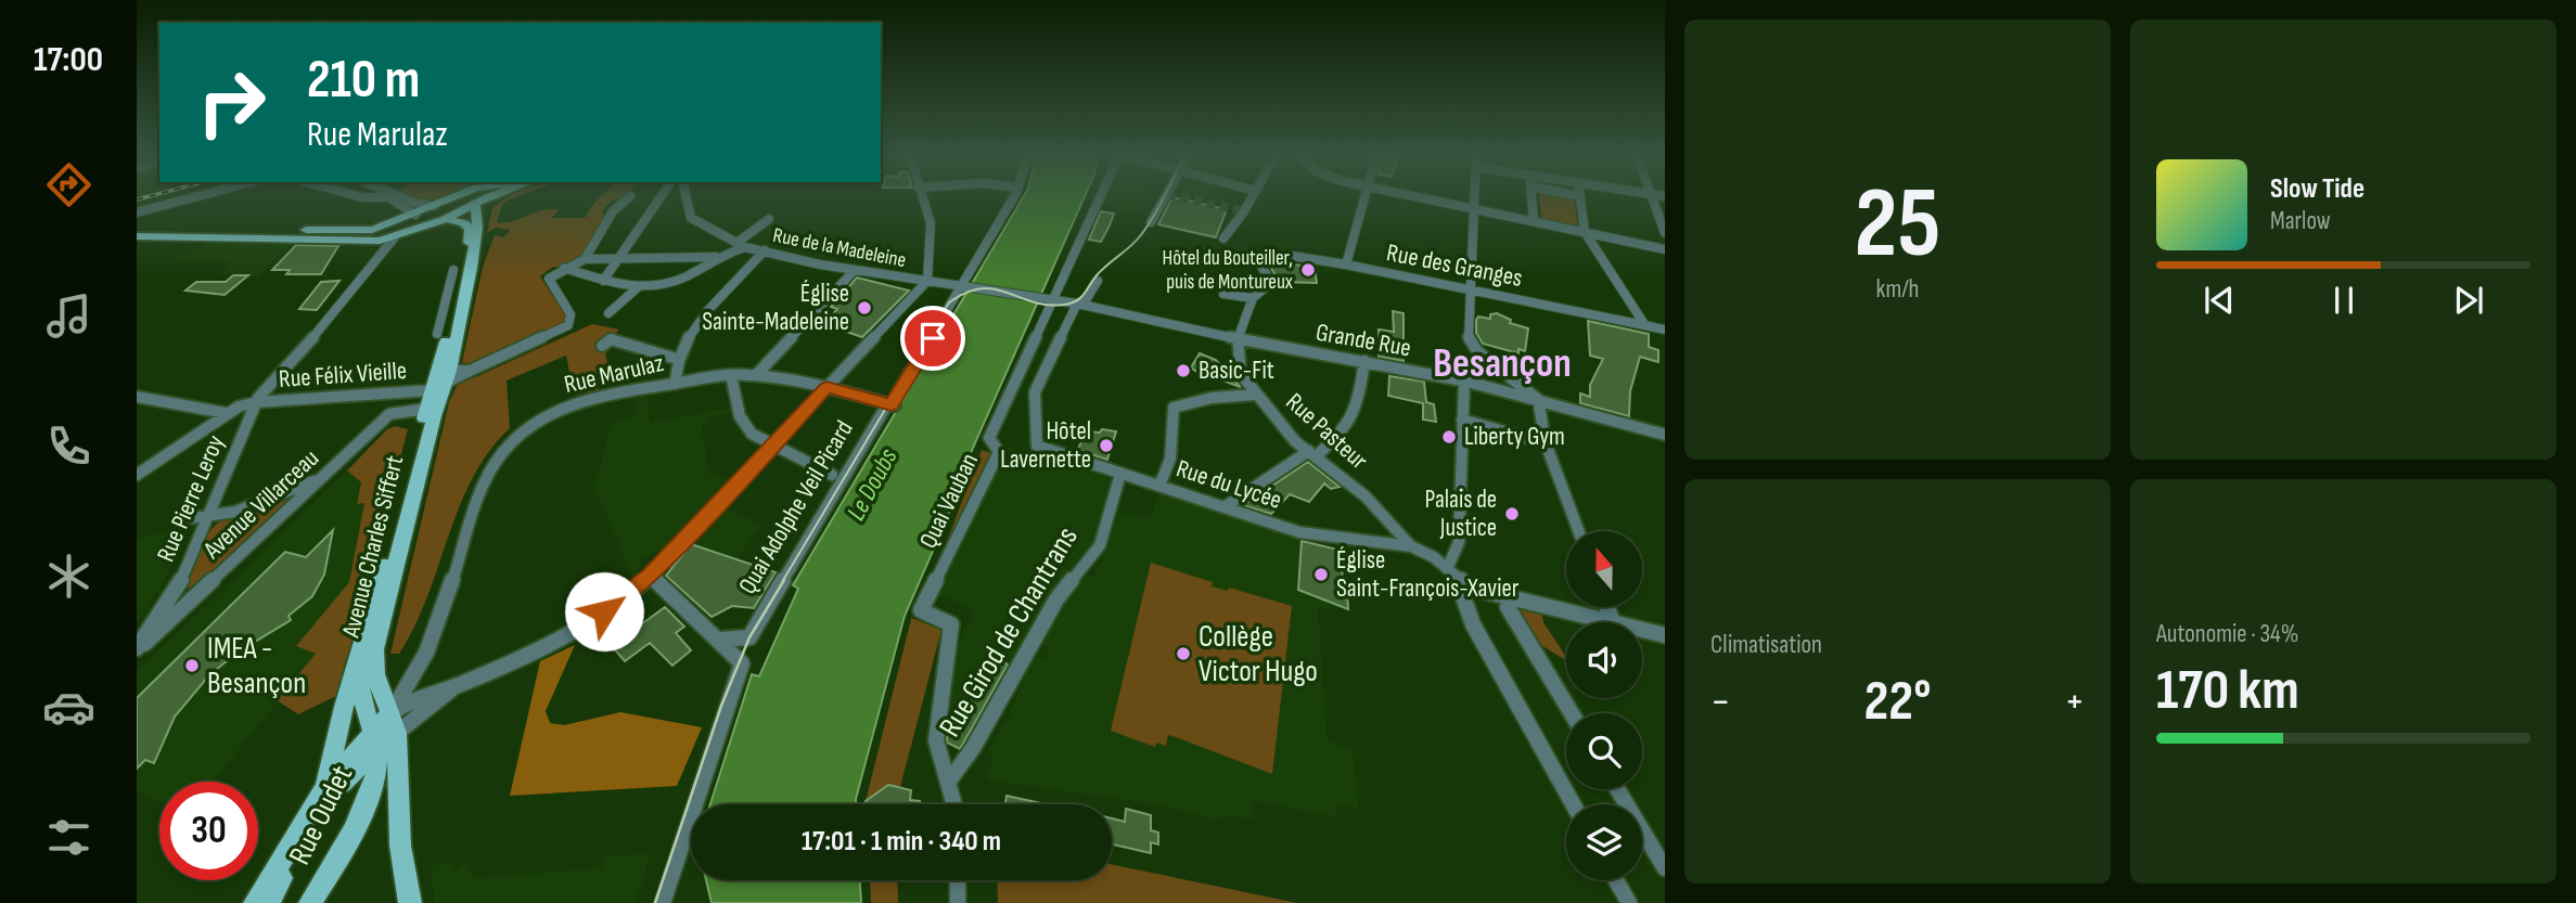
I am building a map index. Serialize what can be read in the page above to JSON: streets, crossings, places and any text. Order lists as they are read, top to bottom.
{
  "streets": {
    "main road": ["Avenue Charles Siffert", "Rue Oudet"],
    "street": [
      "Rue de la Madeleine",
      "Rue des Granges",
      "Grande Rue",
      "Rue Marulaz",
      "Rue Félix Vieille",
      "Rue Pasteur",
      "Rue du Lycée",
      "Rue Pierre Leroy",
      "Quai Vauban",
      "Avenue Villarceau",
      "Quai Adolphe Veil Picard",
      "Rue Girod de Chantrans"
    ]
  },
  "crossings": [
    ["Rue de la Madeleine", "Grande Rue"],
    ["Rue de la Madeleine", "Quai Adolphe Veil Picard"],
    ["Grande Rue", "Rue Pasteur"],
    ["Grande Rue", "Rue du Lycée"],
    ["Grande Rue", "Quai Vauban"],
    ["Grande Rue", "Quai Adolphe Veil Picard"],
    ["Rue Marulaz", "Quai Adolphe Veil Picard"],
    ["Rue Marulaz", "Avenue Charles Siffert"],
    ["Rue Félix Vieille", "Rue Pierre Leroy"],
    ["Rue Félix Vieille", "Avenue Charles Siffert"],
    ["Rue Pasteur", "Rue du Lycée"],
    ["Rue du Lycée", "Rue Girod de Chantrans"],
    ["Rue Pierre Leroy", "Avenue Villarceau"],
    ["Quai Vauban", "Rue Girod de Chantrans"],
    ["Avenue Villarceau", "Avenue Charles Siffert"],
    ["Avenue Charles Siffert", "Rue Oudet"]
  ],
  "districts": ["Besançon"],
  "water": ["Le Doubs"],
  "places": [
    "Hôtel du Bouteiller, puis de Montureux",
    "Église Sainte-Madeleine",
    "Basic-Fit",
    "Liberty Gym",
    "Hôtel Lavernette",
    "Palais de Justice",
    "Église Saint-François-Xavier",
    "Collège Victor Hugo",
    "IMEA - Besançon"
  ],
  "north": "top",
  "page": {
    "tabs": "17:00",
    "tile": [
      ["25", "km/h"],
      "Climatisation",
      ["Autonomie · 34%", "170 km"]
    ],
    "turn": ["210 m", "Rue Marulaz"],
    "song": ["Slow Tide", "Marlow"],
    "heat": ["−", "22°", "+"],
    "limit": "30",
    "trip": "17:01 · 1 min · 340 m"
  }
}
